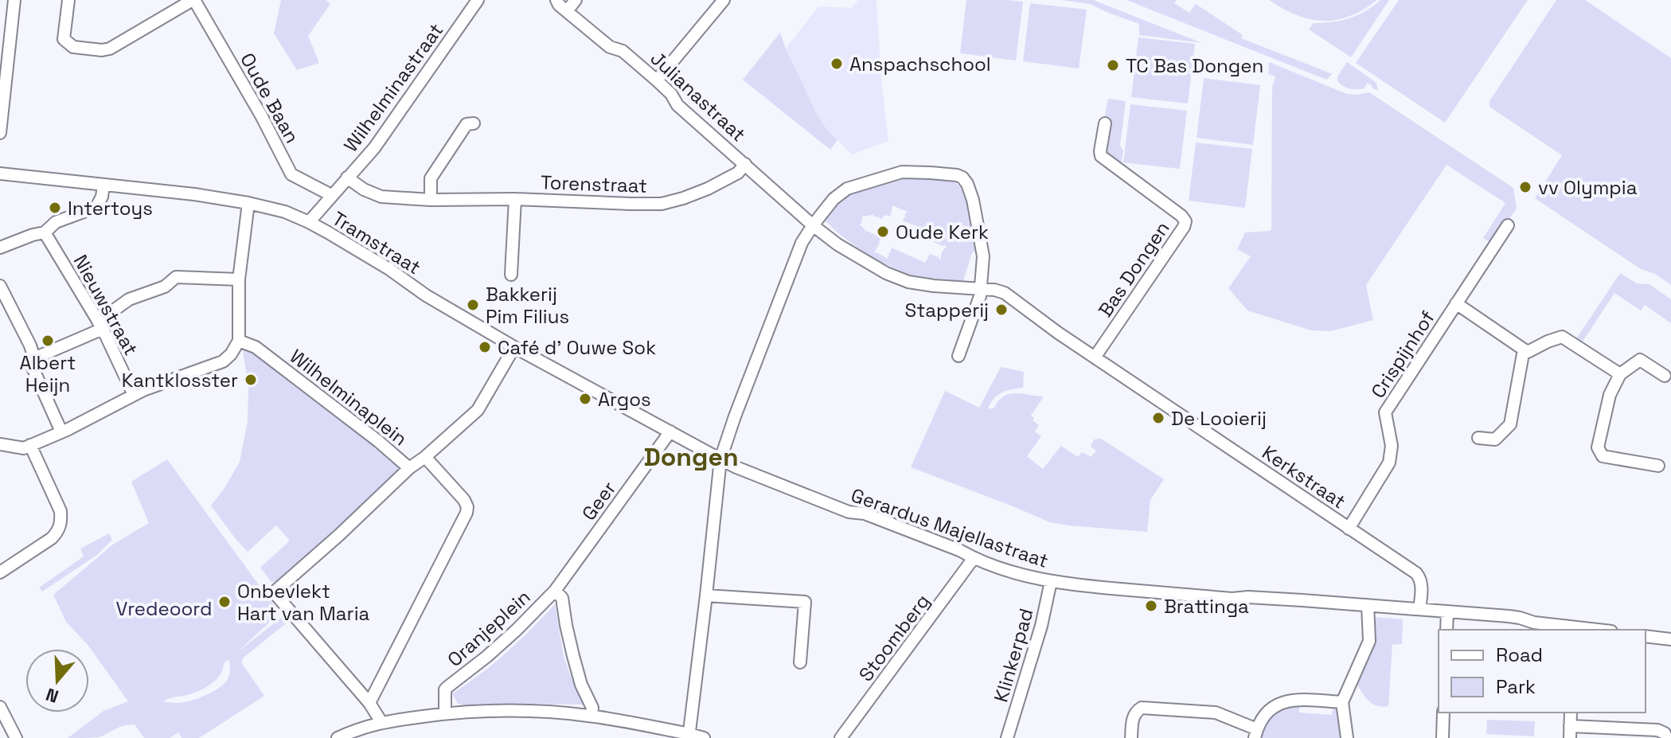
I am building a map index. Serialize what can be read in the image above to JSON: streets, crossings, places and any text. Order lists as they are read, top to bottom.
{
  "streets": {
    "street": [
      "Wilhelminastraat",
      "Julianastraat",
      "Oude Baan",
      "Torenstraat",
      "Tramstraat",
      "Bas Dongen",
      "Nieuwstraat",
      "Crispijnhof",
      "Wilhelminaplein",
      "Kerkstraat",
      "Geer",
      "Gerardus Majellastraat",
      "Oranjeplein",
      "Stoomberg",
      "Klinkerpad"
    ]
  },
  "crossings": [
    ["Wilhelminastraat", "Oude Baan"],
    ["Wilhelminastraat", "Torenstraat"],
    ["Wilhelminastraat", "Tramstraat"],
    ["Julianastraat", "Torenstraat"],
    ["Julianastraat", "Kerkstraat"],
    ["Tramstraat", "Geer"],
    ["Tramstraat", "Gerardus Majellastraat"],
    ["Bas Dongen", "Kerkstraat"],
    ["Crispijnhof", "Kerkstraat"],
    ["Kerkstraat", "Gerardus Majellastraat"],
    ["Geer", "Oranjeplein"],
    ["Gerardus Majellastraat", "Stoomberg"],
    ["Gerardus Majellastraat", "Klinkerpad"]
  ],
  "districts": ["Dongen"],
  "parks": ["Vredeoord"],
  "places": [
    "Anspachschool",
    "TC Bas Dongen",
    "vv Olympia",
    "Intertoys",
    "Oude Kerk",
    "Bakkerij Pim Filius",
    "Stapperij",
    "Albert Heijn",
    "Café d' Ouwe Sok",
    "Kantklosster",
    "Argos",
    "De Looierij",
    "Onbevlekt Hart van Maria",
    "Brattinga"
  ],
  "legend": ["Road", "Park"],
  "north": "bottom"
}
